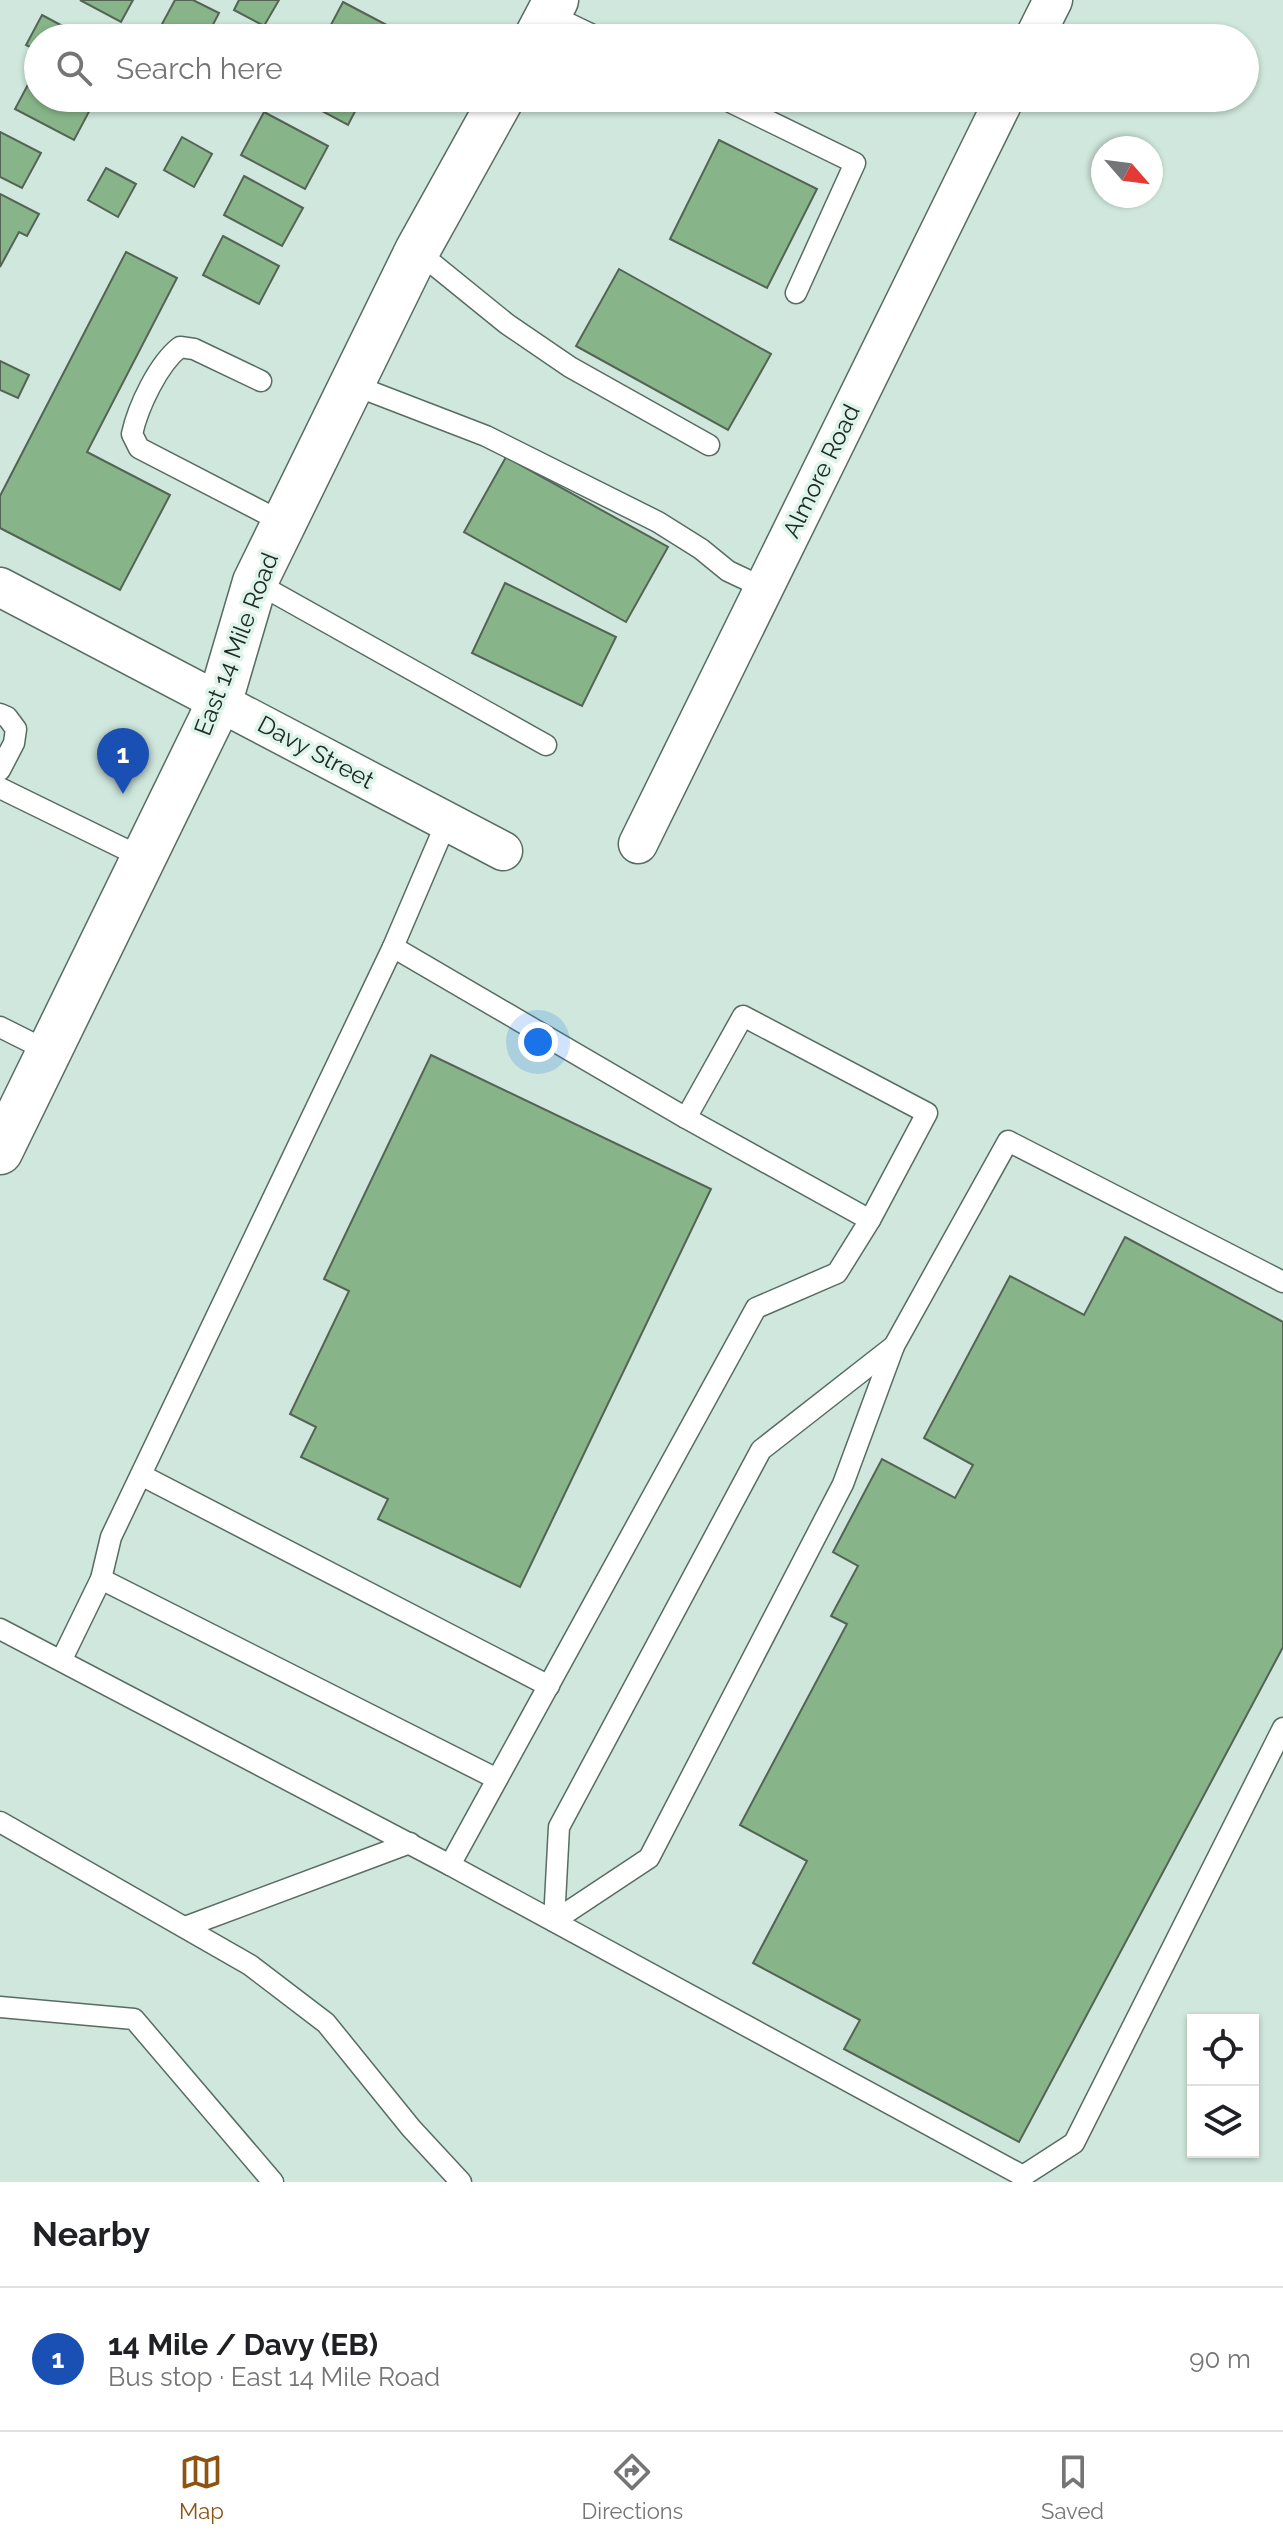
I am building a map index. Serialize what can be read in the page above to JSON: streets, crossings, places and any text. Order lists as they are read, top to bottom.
{
  "streets": {
    "main road": ["East 14 Mile Road"],
    "street": ["Almore Road", "Davy Street"]
  },
  "crossings": [
    ["East 14 Mile Road", "Davy Street"]
  ],
  "north": "bottom right",
  "page": {
    "search": "Search here",
    "pins": "1",
    "heading": "Nearby",
    "list": [
      {
        "mark": "1",
        "name": "14 Mile / Davy (EB)",
        "note": "Bus stop · East 14 Mile Road",
        "value": "90 m"
      }
    ],
    "nav": ["Map", "Directions", "Saved"]
  }
}
